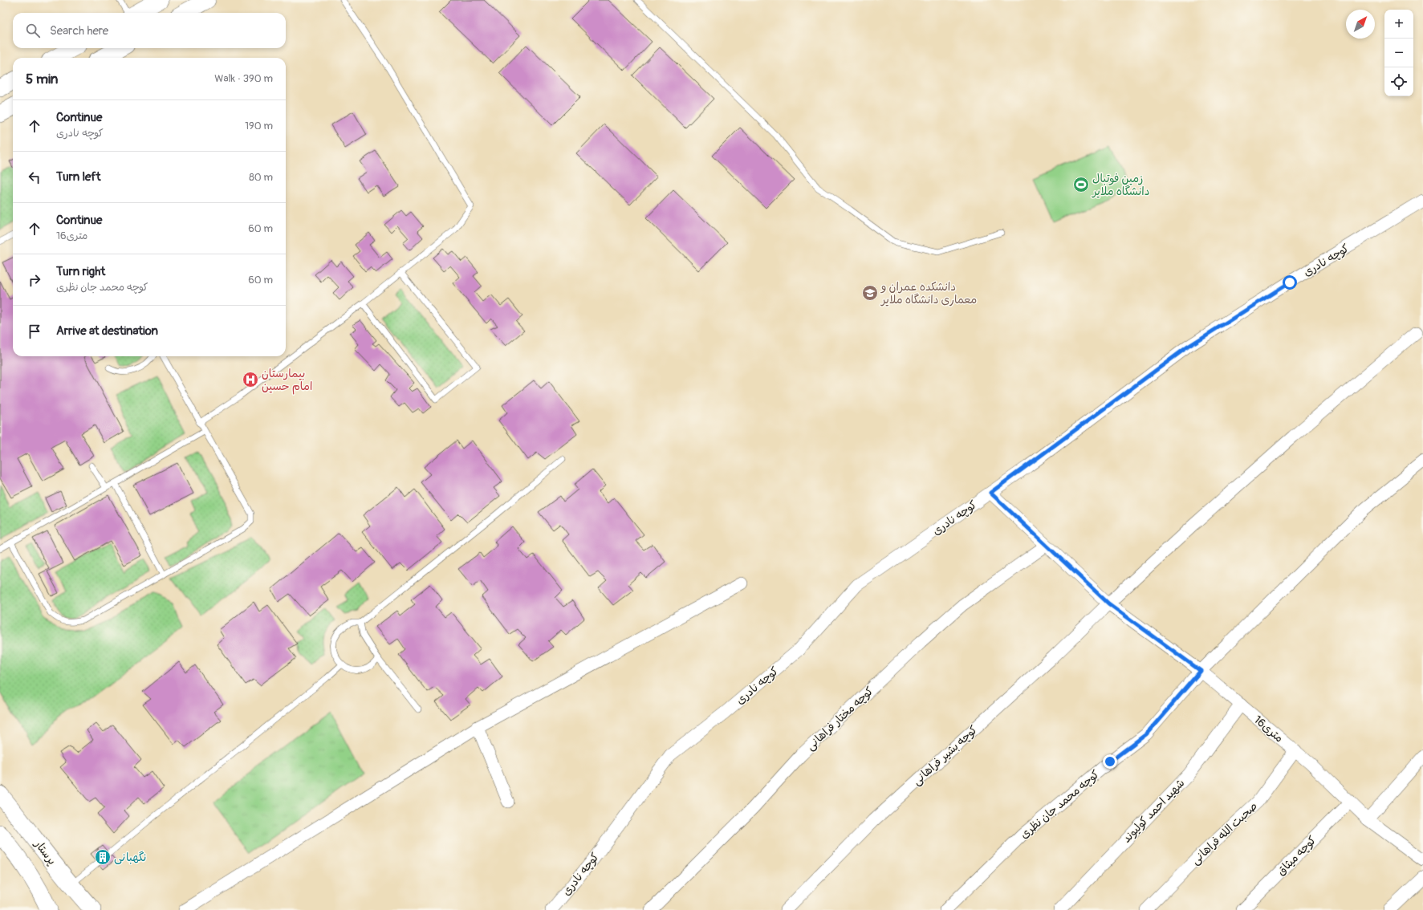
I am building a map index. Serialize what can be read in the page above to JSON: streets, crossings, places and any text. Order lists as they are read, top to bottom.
{
  "streets": {
    "main road": ["پرستار"],
    "street": [
      "کوچه نادری",
      "کوچه مختار فراهانی",
      "16متری",
      "کوچه بشیر فراهانی",
      "کوچه محمد جان نظری",
      "شهید احمد کولیوند",
      "صحبت الله فراهانی",
      "کوچه میثاق"
    ]
  },
  "crossings": [
    ["کوچه نادری", "16متری"],
    ["کوچه مختار فراهانی", "16متری"],
    ["16متری", "کوچه بشیر فراهانی"],
    ["16متری", "کوچه محمد جان نظری"],
    ["16متری", "شهید احمد کولیوند"],
    ["16متری", "صحبت الله فراهانی"],
    ["16متری", "کوچه میثاق"]
  ],
  "places": {
    "sports": ["زمین فوتبال دانشگاه ملایر"],
    "school or university": ["دانشکده عمران و معماری دانشگاه ملایر"],
    "hospital": ["بیمارستان امام حسین"],
    "building": ["نگهبانی"]
  },
  "north": "top right",
  "page": {
    "map_buttons": ["+", "−"],
    "search": "Search here",
    "heading": ["5 min", "Walk · 390 m"],
    "list": [
      ["Continue", "کوچه نادری", "190 m"],
      ["Turn left", "80 m"],
      ["Continue", "16متری", "60 m"],
      ["Turn right", "کوچه محمد جان نظری", "60 m"],
      "Arrive at destination"
    ]
  }
}
